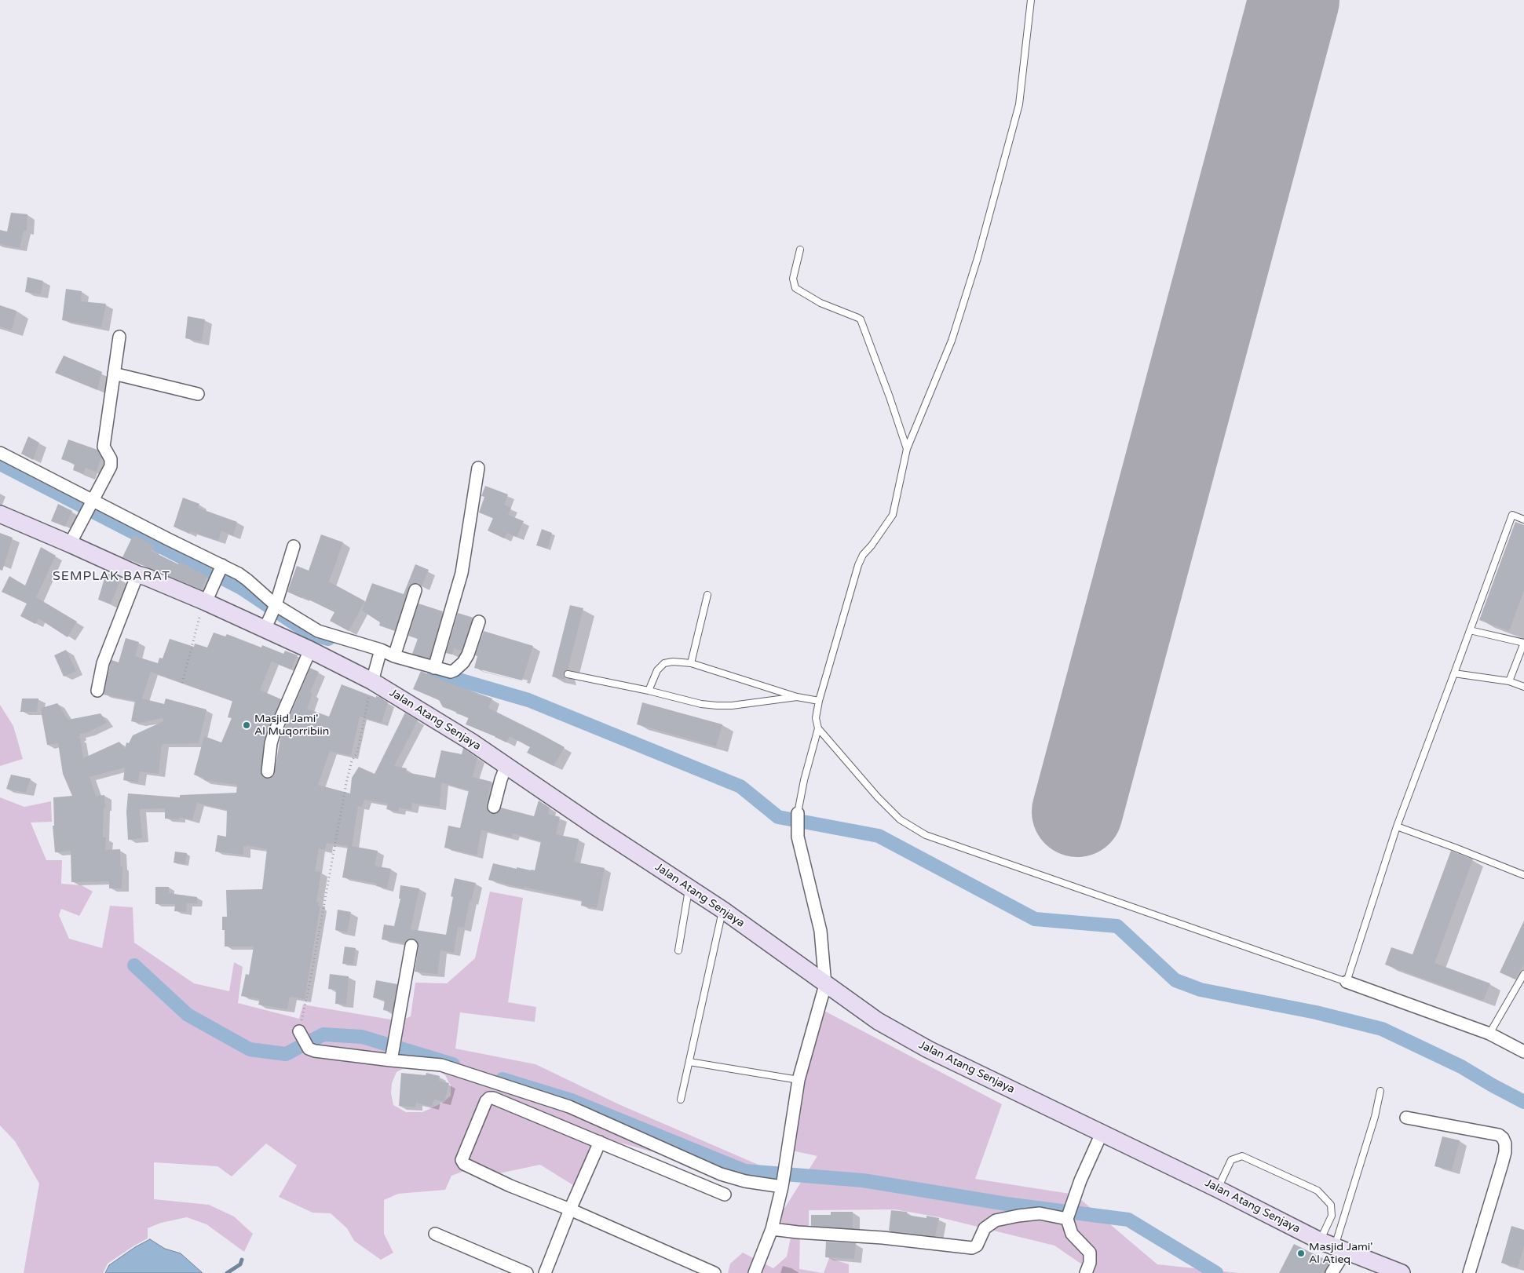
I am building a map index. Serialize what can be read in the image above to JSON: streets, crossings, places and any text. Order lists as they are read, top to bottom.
{
  "streets": {
    "main road": ["Jalan Atang Senjaya"]
  },
  "districts": ["SEMPLAK BARAT"],
  "places": ["Masjid Jami' Al Muqorribiin", "Masjid Jami' Al Atieq"]
}
